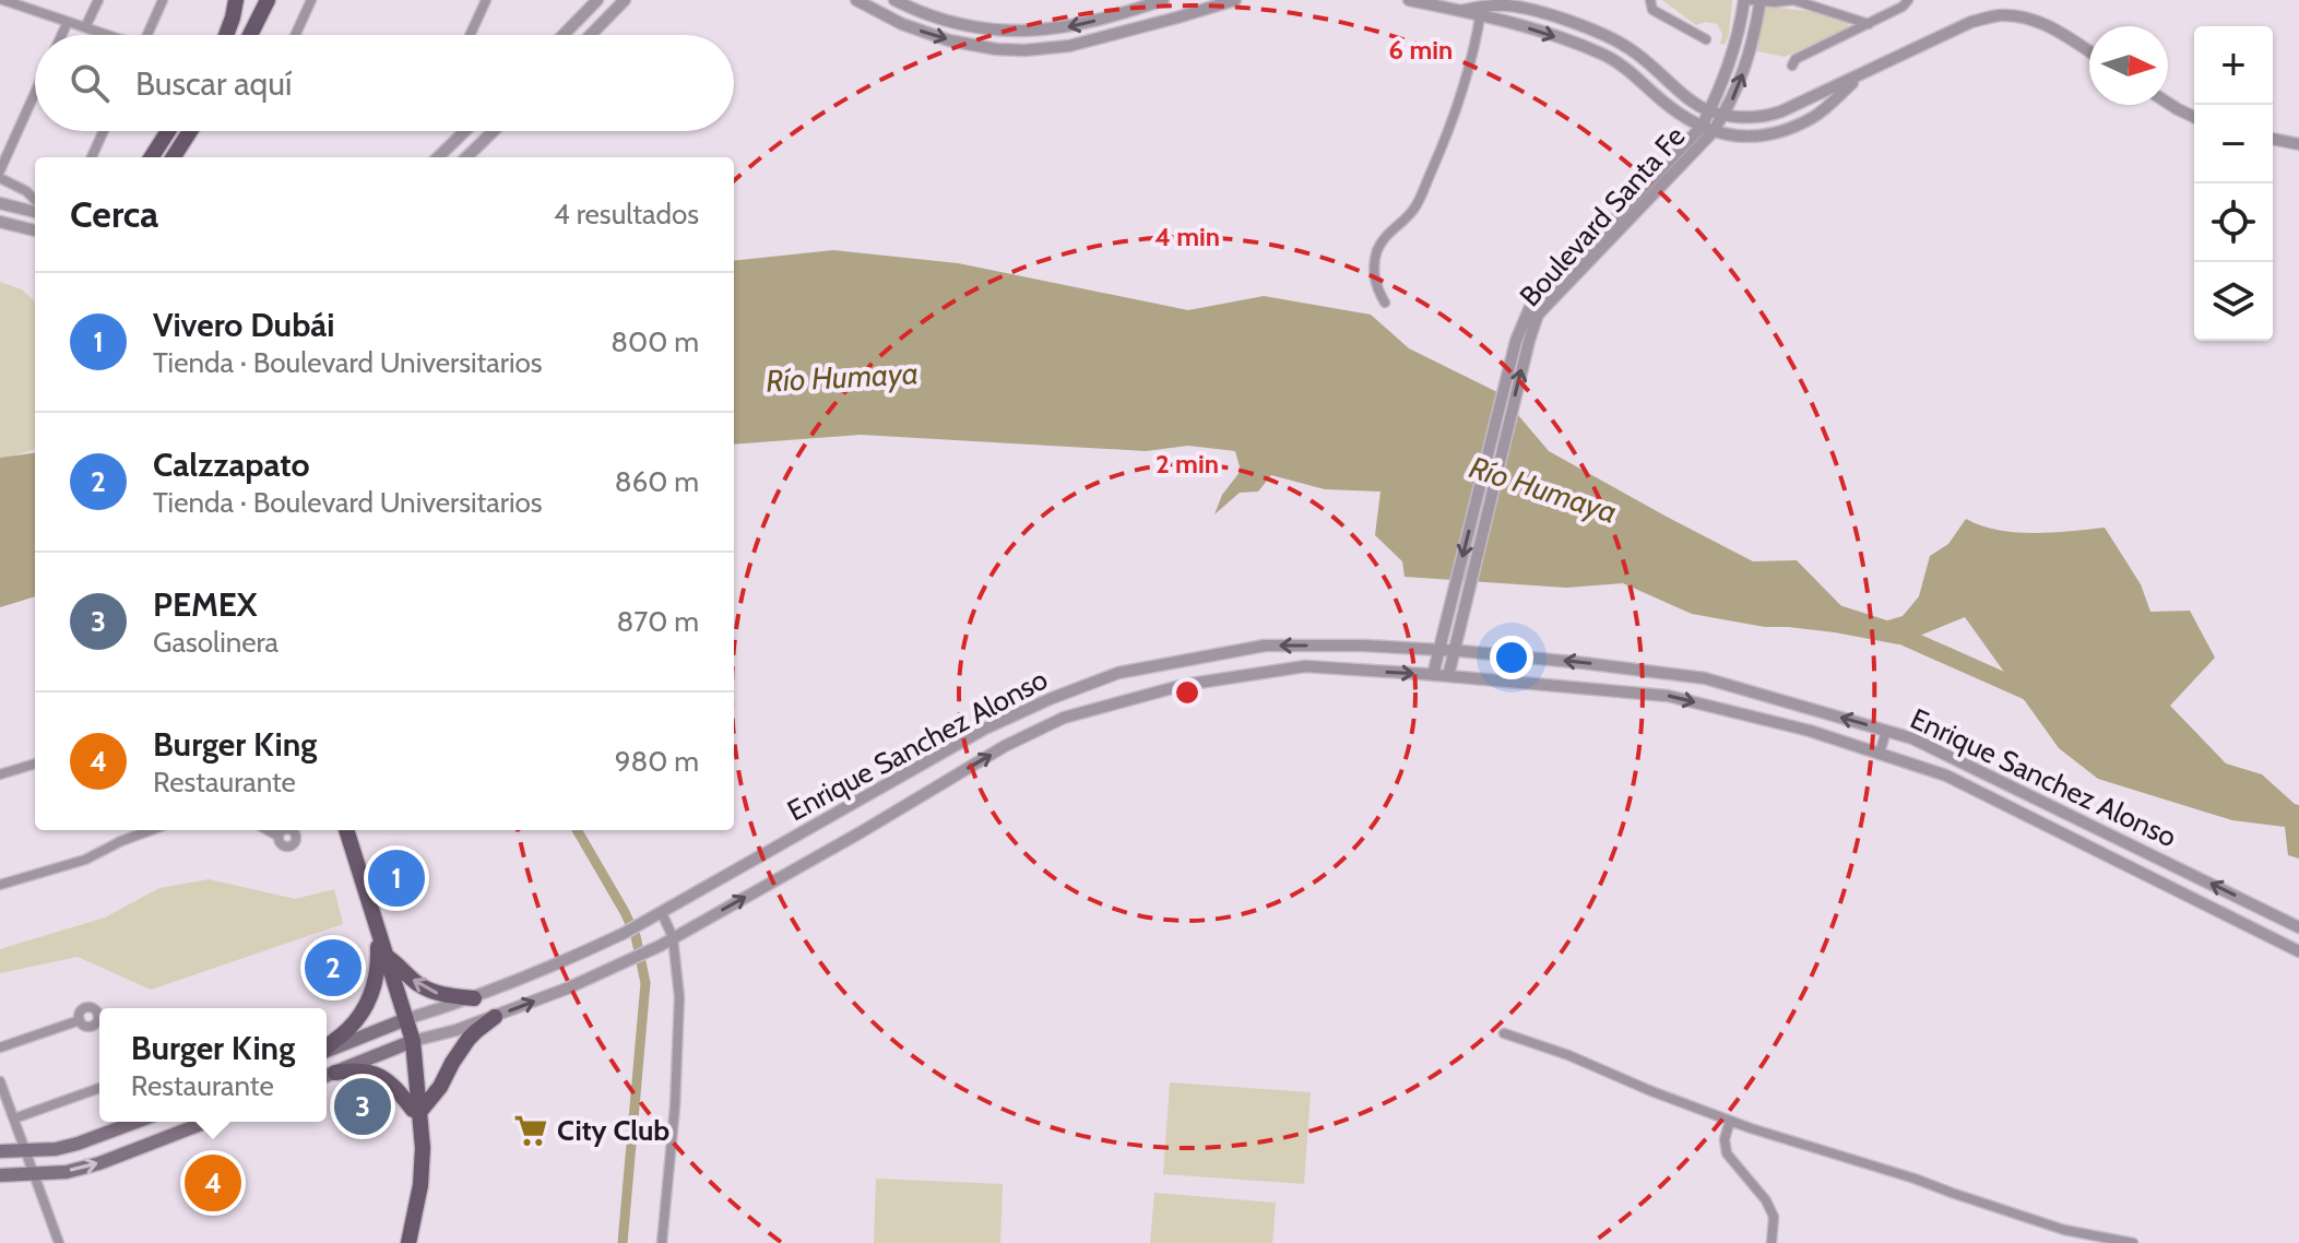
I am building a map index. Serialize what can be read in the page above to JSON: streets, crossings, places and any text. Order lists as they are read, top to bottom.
{
  "streets": {
    "street": ["Boulevard Santa Fe", "Enrique Sanchez Alonso"]
  },
  "crossings": [
    ["Boulevard Santa Fe", "Enrique Sanchez Alonso"]
  ],
  "water": ["Río Humaya"],
  "places": {
    "supermarket": ["City Club"]
  },
  "north": "right",
  "page": {
    "map_buttons": ["+", "−"],
    "search": "Buscar aquí",
    "heading": ["Cerca", "4 resultados"],
    "list": [
      {
        "mark": "1",
        "name": "Vivero Dubái",
        "note": "Tienda · Boulevard Universitarios",
        "value": "800 m"
      },
      {
        "mark": "2",
        "name": "Calzzapato",
        "note": "Tienda · Boulevard Universitarios",
        "value": "860 m"
      },
      {
        "mark": "3",
        "name": "PEMEX",
        "note": "Gasolinera",
        "value": "870 m"
      },
      {
        "mark": "4",
        "name": "Burger King",
        "note": "Restaurante",
        "value": "980 m"
      }
    ],
    "pins": [
      "1",
      "2",
      "3",
      "4"
    ],
    "popup": ["Burger King", "Restaurante"]
  },
  "rings": ["6 min", "4 min", "2 min"]
}
